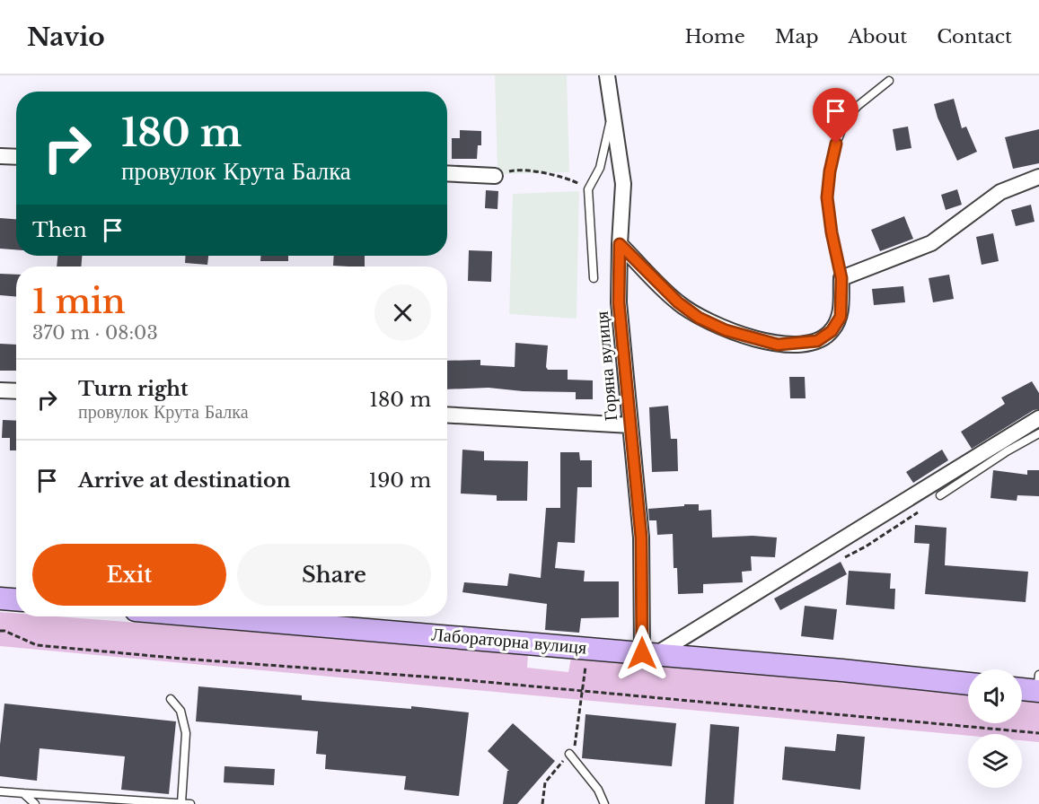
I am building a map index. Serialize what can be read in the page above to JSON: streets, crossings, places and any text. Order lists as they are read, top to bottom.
{
  "streets": {
    "main road": ["Лабораторна вулиця"],
    "street": ["Горяна вулиця"]
  },
  "crossings": [
    ["Горяна вулиця", "Лабораторна вулиця"]
  ],
  "page": {
    "header": "Navio",
    "nav": [
      "Home",
      "Map",
      "About",
      "Contact"
    ],
    "turn": ["180 m", "провулок Крута Балка"],
    "then": "Then",
    "heading": ["1 min", "370 m · 08:03"],
    "list": [
      {
        "name": "Turn right",
        "note": "провулок Крута Балка",
        "value": "180 m"
      },
      {
        "name": "Arrive at destination",
        "value": "190 m"
      }
    ],
    "buttons": ["Exit", "Share"]
  }
}
